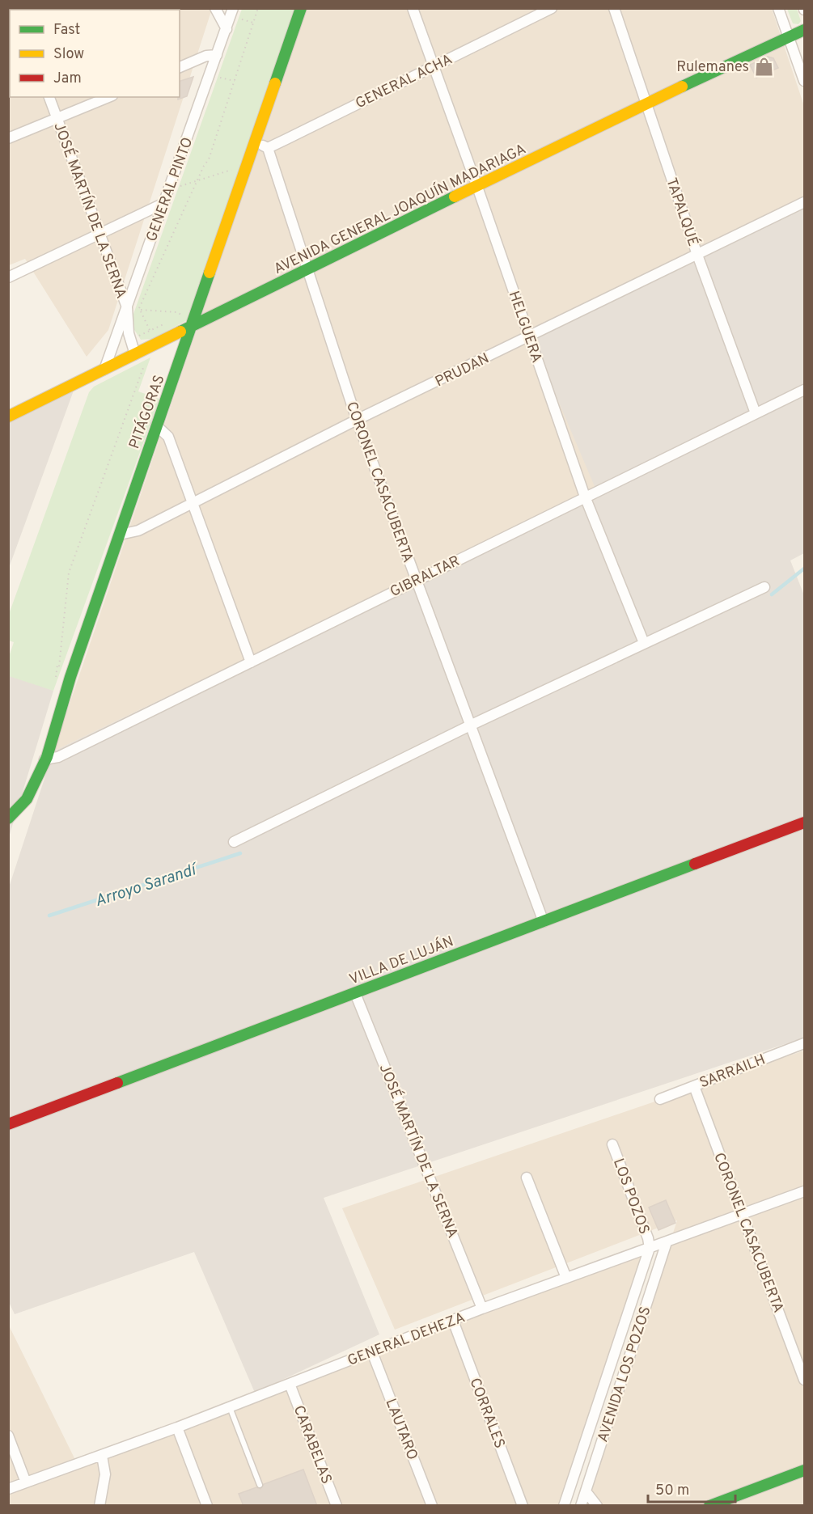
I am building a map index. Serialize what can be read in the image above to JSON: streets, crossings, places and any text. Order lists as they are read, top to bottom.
{
  "streets": {
    "street": [
      "GENERAL ACHA",
      "GENERAL PINTO",
      "AVENIDA GENERAL JOAQUÍN MADARIAGA",
      "JOSÉ MARTÍN DE LA SERNA",
      "TAPALQUÉ",
      "HELGUERA",
      "PRUDAN",
      "PITÁGORAS",
      "CORONEL CASACUBERTA",
      "GIBRALTAR",
      "VILLA DE LUJÁN",
      "SARRAILH",
      "LOS POZOS",
      "GENERAL DEHEZA",
      "AVENIDA LOS POZOS",
      "CORRALES",
      "LAUTARO",
      "CARABELAS"
    ]
  },
  "crossings": [
    ["GENERAL ACHA", "HELGUERA"],
    ["GENERAL ACHA", "CORONEL CASACUBERTA"],
    ["GENERAL PINTO", "AVENIDA GENERAL JOAQUÍN MADARIAGA"],
    ["GENERAL PINTO", "JOSÉ MARTÍN DE LA SERNA"],
    ["AVENIDA GENERAL JOAQUÍN MADARIAGA", "JOSÉ MARTÍN DE LA SERNA"],
    ["AVENIDA GENERAL JOAQUÍN MADARIAGA", "TAPALQUÉ"],
    ["AVENIDA GENERAL JOAQUÍN MADARIAGA", "HELGUERA"],
    ["AVENIDA GENERAL JOAQUÍN MADARIAGA", "PITÁGORAS"],
    ["AVENIDA GENERAL JOAQUÍN MADARIAGA", "CORONEL CASACUBERTA"],
    ["JOSÉ MARTÍN DE LA SERNA", "VILLA DE LUJÁN"],
    ["JOSÉ MARTÍN DE LA SERNA", "GENERAL DEHEZA"],
    ["TAPALQUÉ", "PRUDAN"],
    ["TAPALQUÉ", "GIBRALTAR"],
    ["HELGUERA", "PRUDAN"],
    ["HELGUERA", "GIBRALTAR"],
    ["PRUDAN", "PITÁGORAS"],
    ["PRUDAN", "CORONEL CASACUBERTA"],
    ["PITÁGORAS", "GIBRALTAR"],
    ["CORONEL CASACUBERTA", "GIBRALTAR"],
    ["CORONEL CASACUBERTA", "VILLA DE LUJÁN"],
    ["CORONEL CASACUBERTA", "SARRAILH"],
    ["CORONEL CASACUBERTA", "GENERAL DEHEZA"],
    ["LOS POZOS", "GENERAL DEHEZA"],
    ["LOS POZOS", "AVENIDA LOS POZOS"],
    ["GENERAL DEHEZA", "AVENIDA LOS POZOS"],
    ["GENERAL DEHEZA", "CORRALES"],
    ["GENERAL DEHEZA", "LAUTARO"],
    ["GENERAL DEHEZA", "CARABELAS"]
  ],
  "water": ["Arroyo Sarandí"],
  "places": {
    "shop": ["Rulemanes"]
  },
  "legend": ["Fast", "Slow", "Jam"],
  "scale_bar": "50 m"
}
